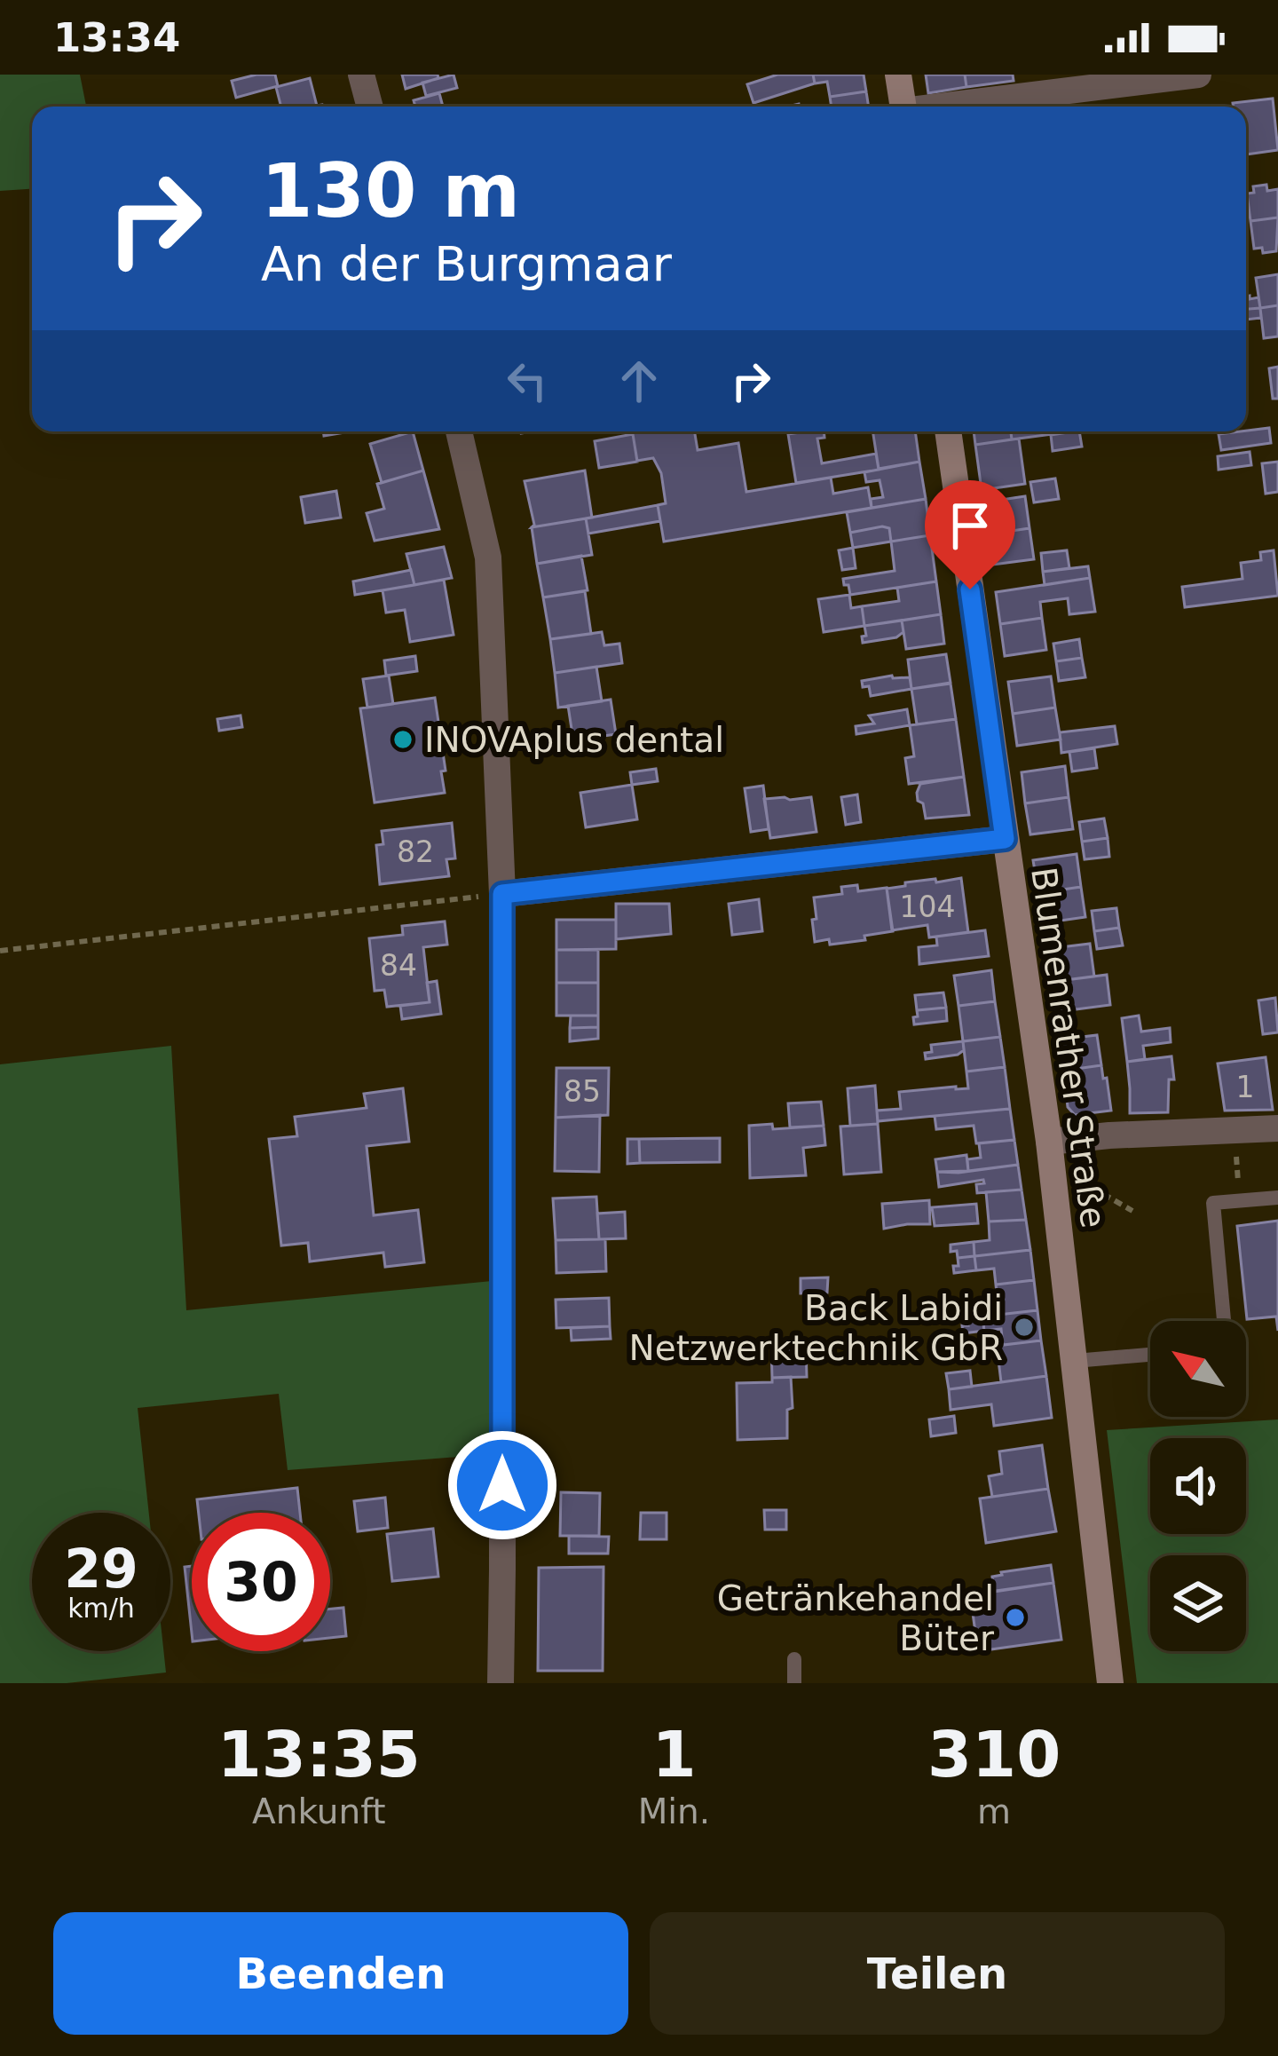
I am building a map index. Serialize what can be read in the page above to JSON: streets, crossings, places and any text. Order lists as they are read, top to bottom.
{
  "streets": {
    "street": ["Blumenrather Straße"]
  },
  "places": ["INOVAplus dental", "Back Labidi Netzwerktechnik GbR", "Getränkehandel Büter"],
  "house_numbers": [
    "82",
    "104",
    "84",
    "1",
    "85"
  ],
  "north": "top left",
  "page": {
    "status": "13:34",
    "turn": ["130 m", "An der Burgmaar"],
    "speed": "29 km/h",
    "limit": "30",
    "eta": [
      "13:35",
      "Ankunft",
      "1",
      "Min.",
      "310",
      "m"
    ],
    "buttons": ["Beenden", "Teilen"]
  }
}
